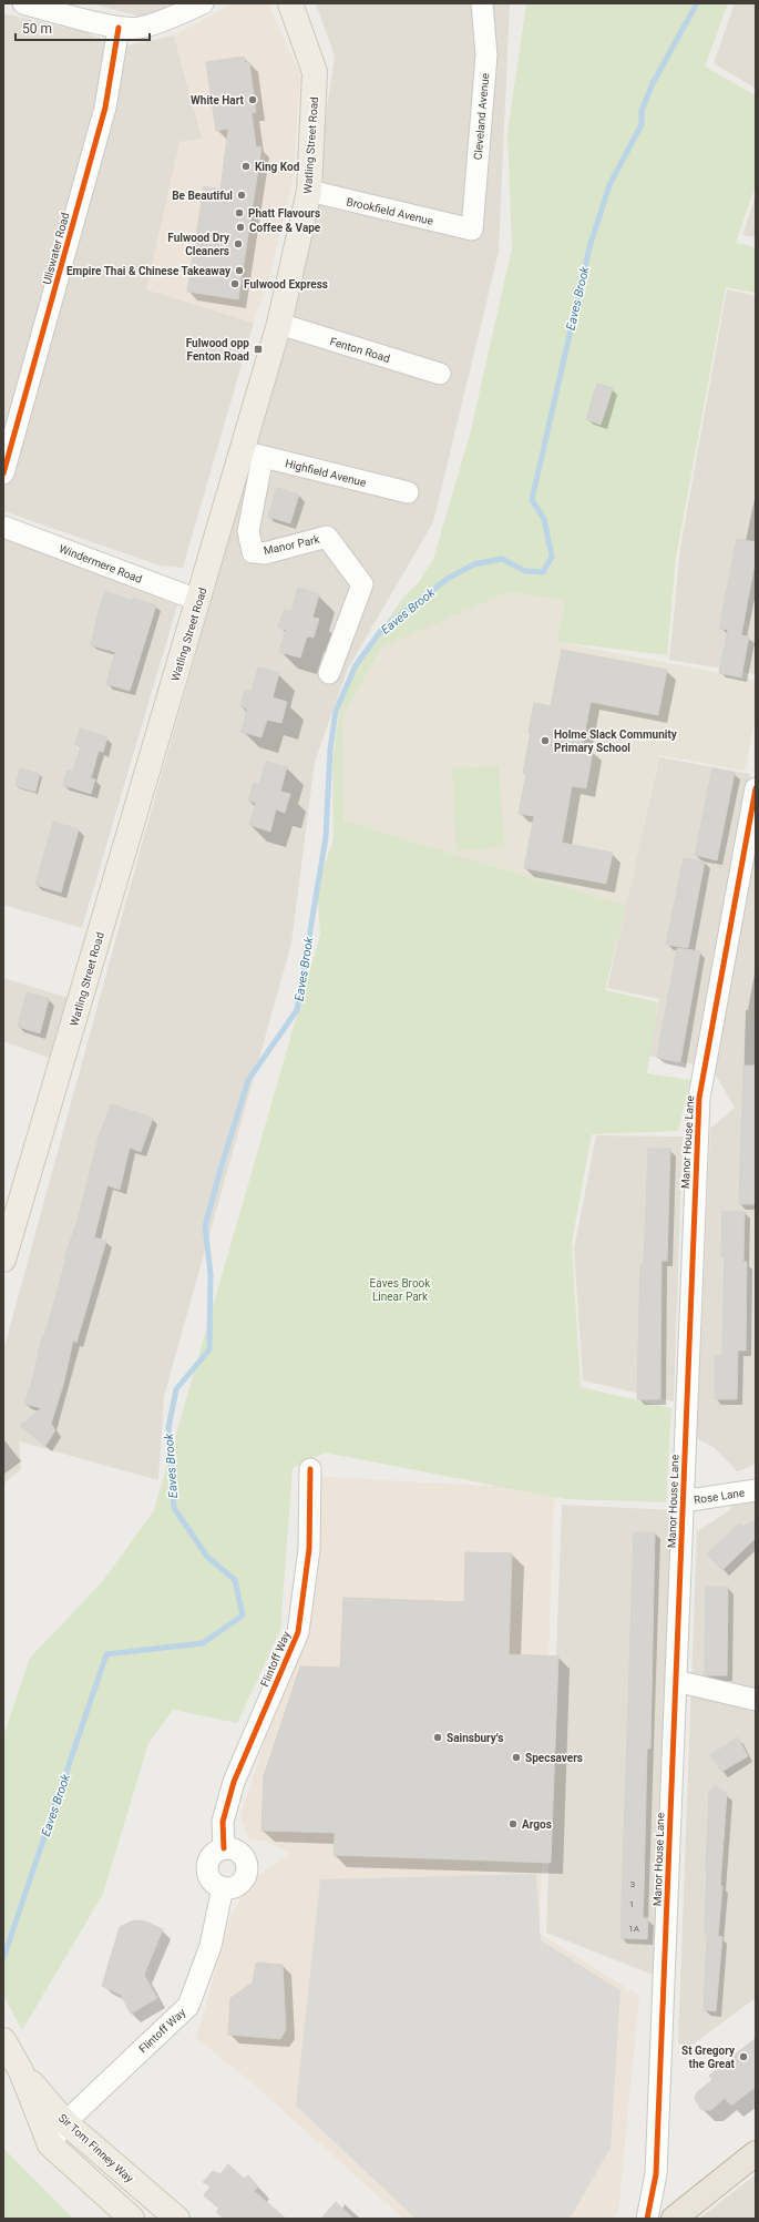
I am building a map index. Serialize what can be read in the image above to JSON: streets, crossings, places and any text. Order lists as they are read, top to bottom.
{
  "streets": {
    "main road": ["Watling Street Road", "Sir Tom Finney Way"],
    "street": [
      "Cleveland Avenue",
      "Brookfield Avenue",
      "Ullswater Road",
      "Fenton Road",
      "Highfield Avenue",
      "Manor Park",
      "Windermere Road",
      "Manor House Lane",
      "Rose Lane",
      "Flintoff Way"
    ]
  },
  "crossings": [
    ["Cleveland Avenue", "Brookfield Avenue"],
    ["Watling Street Road", "Brookfield Avenue"],
    ["Watling Street Road", "Fenton Road"],
    ["Watling Street Road", "Highfield Avenue"],
    ["Watling Street Road", "Manor Park"],
    ["Watling Street Road", "Windermere Road"],
    ["Highfield Avenue", "Manor Park"],
    ["Manor House Lane", "Rose Lane"],
    ["Flintoff Way", "Sir Tom Finney Way"]
  ],
  "water": ["Eaves Brook"],
  "parks": ["Eaves Brook Linear Park"],
  "places": {
    "other": [
      "White Hart",
      "King Kod",
      "Be Beautiful",
      "Phatt Flavours",
      "Coffee & Vape",
      "Fulwood Dry Cleaners",
      "Empire Thai & Chinese Takeaway",
      "Fulwood Express",
      "Holme Slack Community Primary School",
      "Sainsbury's",
      "Specsavers",
      "Argos",
      "St Gregory the Great"
    ],
    "transit": ["Fulwood opp Fenton Road"]
  },
  "house_numbers": ["3", "1", "1A"],
  "scale_bar": "50 m"
}
